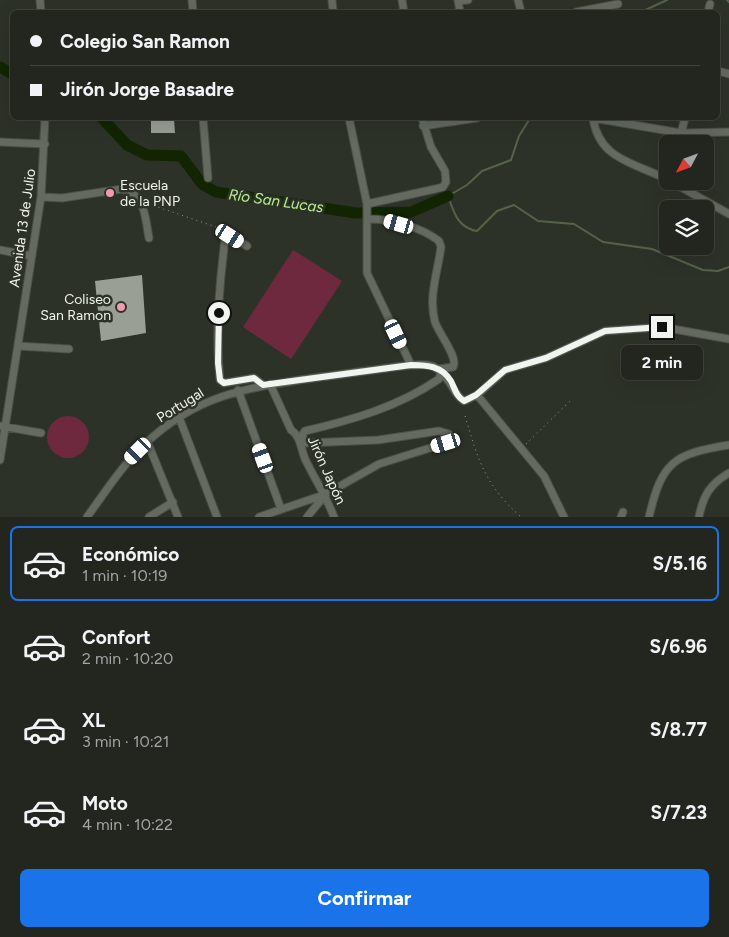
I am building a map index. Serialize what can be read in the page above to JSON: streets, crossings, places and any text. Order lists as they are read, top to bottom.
{
  "streets": {
    "street": ["Avenida 13 de Julio", "Portugal", "Jirón Japón"]
  },
  "crossings": [
    ["Portugal", "Jirón Japón"]
  ],
  "water": ["Río San Lucas"],
  "places": ["Escuela de la PNP", "Coliseo San Ramon"],
  "north": "bottom left",
  "page": {
    "banner": ["Colegio San Ramon", "Jirón Jorge Basadre"],
    "bubble": "2 min",
    "list": [
      {
        "name": "Económico",
        "note": "1 min · 10:19",
        "value": "S/5.16"
      },
      {
        "name": "Confort",
        "note": "2 min · 10:20",
        "value": "S/6.96"
      },
      {
        "name": "XL",
        "note": "3 min · 10:21",
        "value": "S/8.77"
      },
      {
        "name": "Moto",
        "note": "4 min · 10:22",
        "value": "S/7.23"
      }
    ],
    "buttons": "Confirmar"
  }
}
